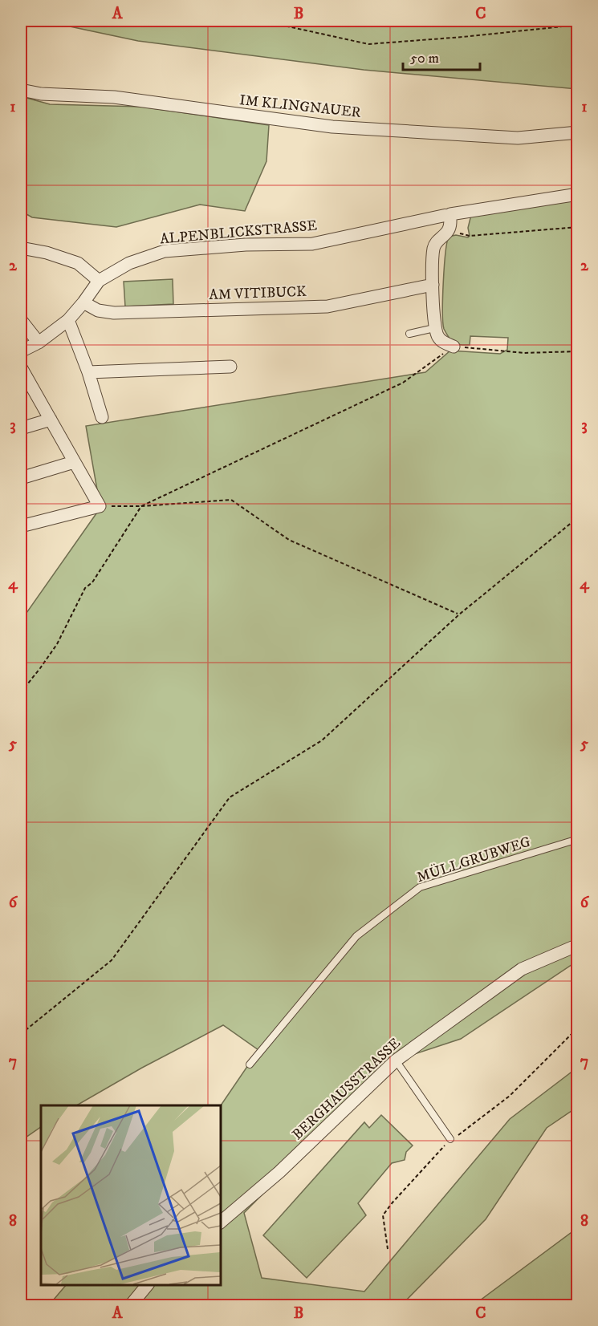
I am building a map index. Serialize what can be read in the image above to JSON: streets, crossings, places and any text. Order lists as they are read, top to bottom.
{
  "streets": {
    "street": [
      "IM KLINGNAUER",
      "ALPENBLICKSTRASSE",
      "AM VITIBUCK",
      "BERGHAUSSTRASSE"
    ],
    "lane": ["MÜLLGRUBWEG"]
  },
  "crossings": [
    ["ALPENBLICKSTRASSE", "AM VITIBUCK"]
  ],
  "scale_bar": "50 m",
  "grid": {
    "columns": ["A", "B", "C"],
    "rows": [
      "1",
      "2",
      "3",
      "4",
      "5",
      "6",
      "7",
      "8"
    ]
  }
}
